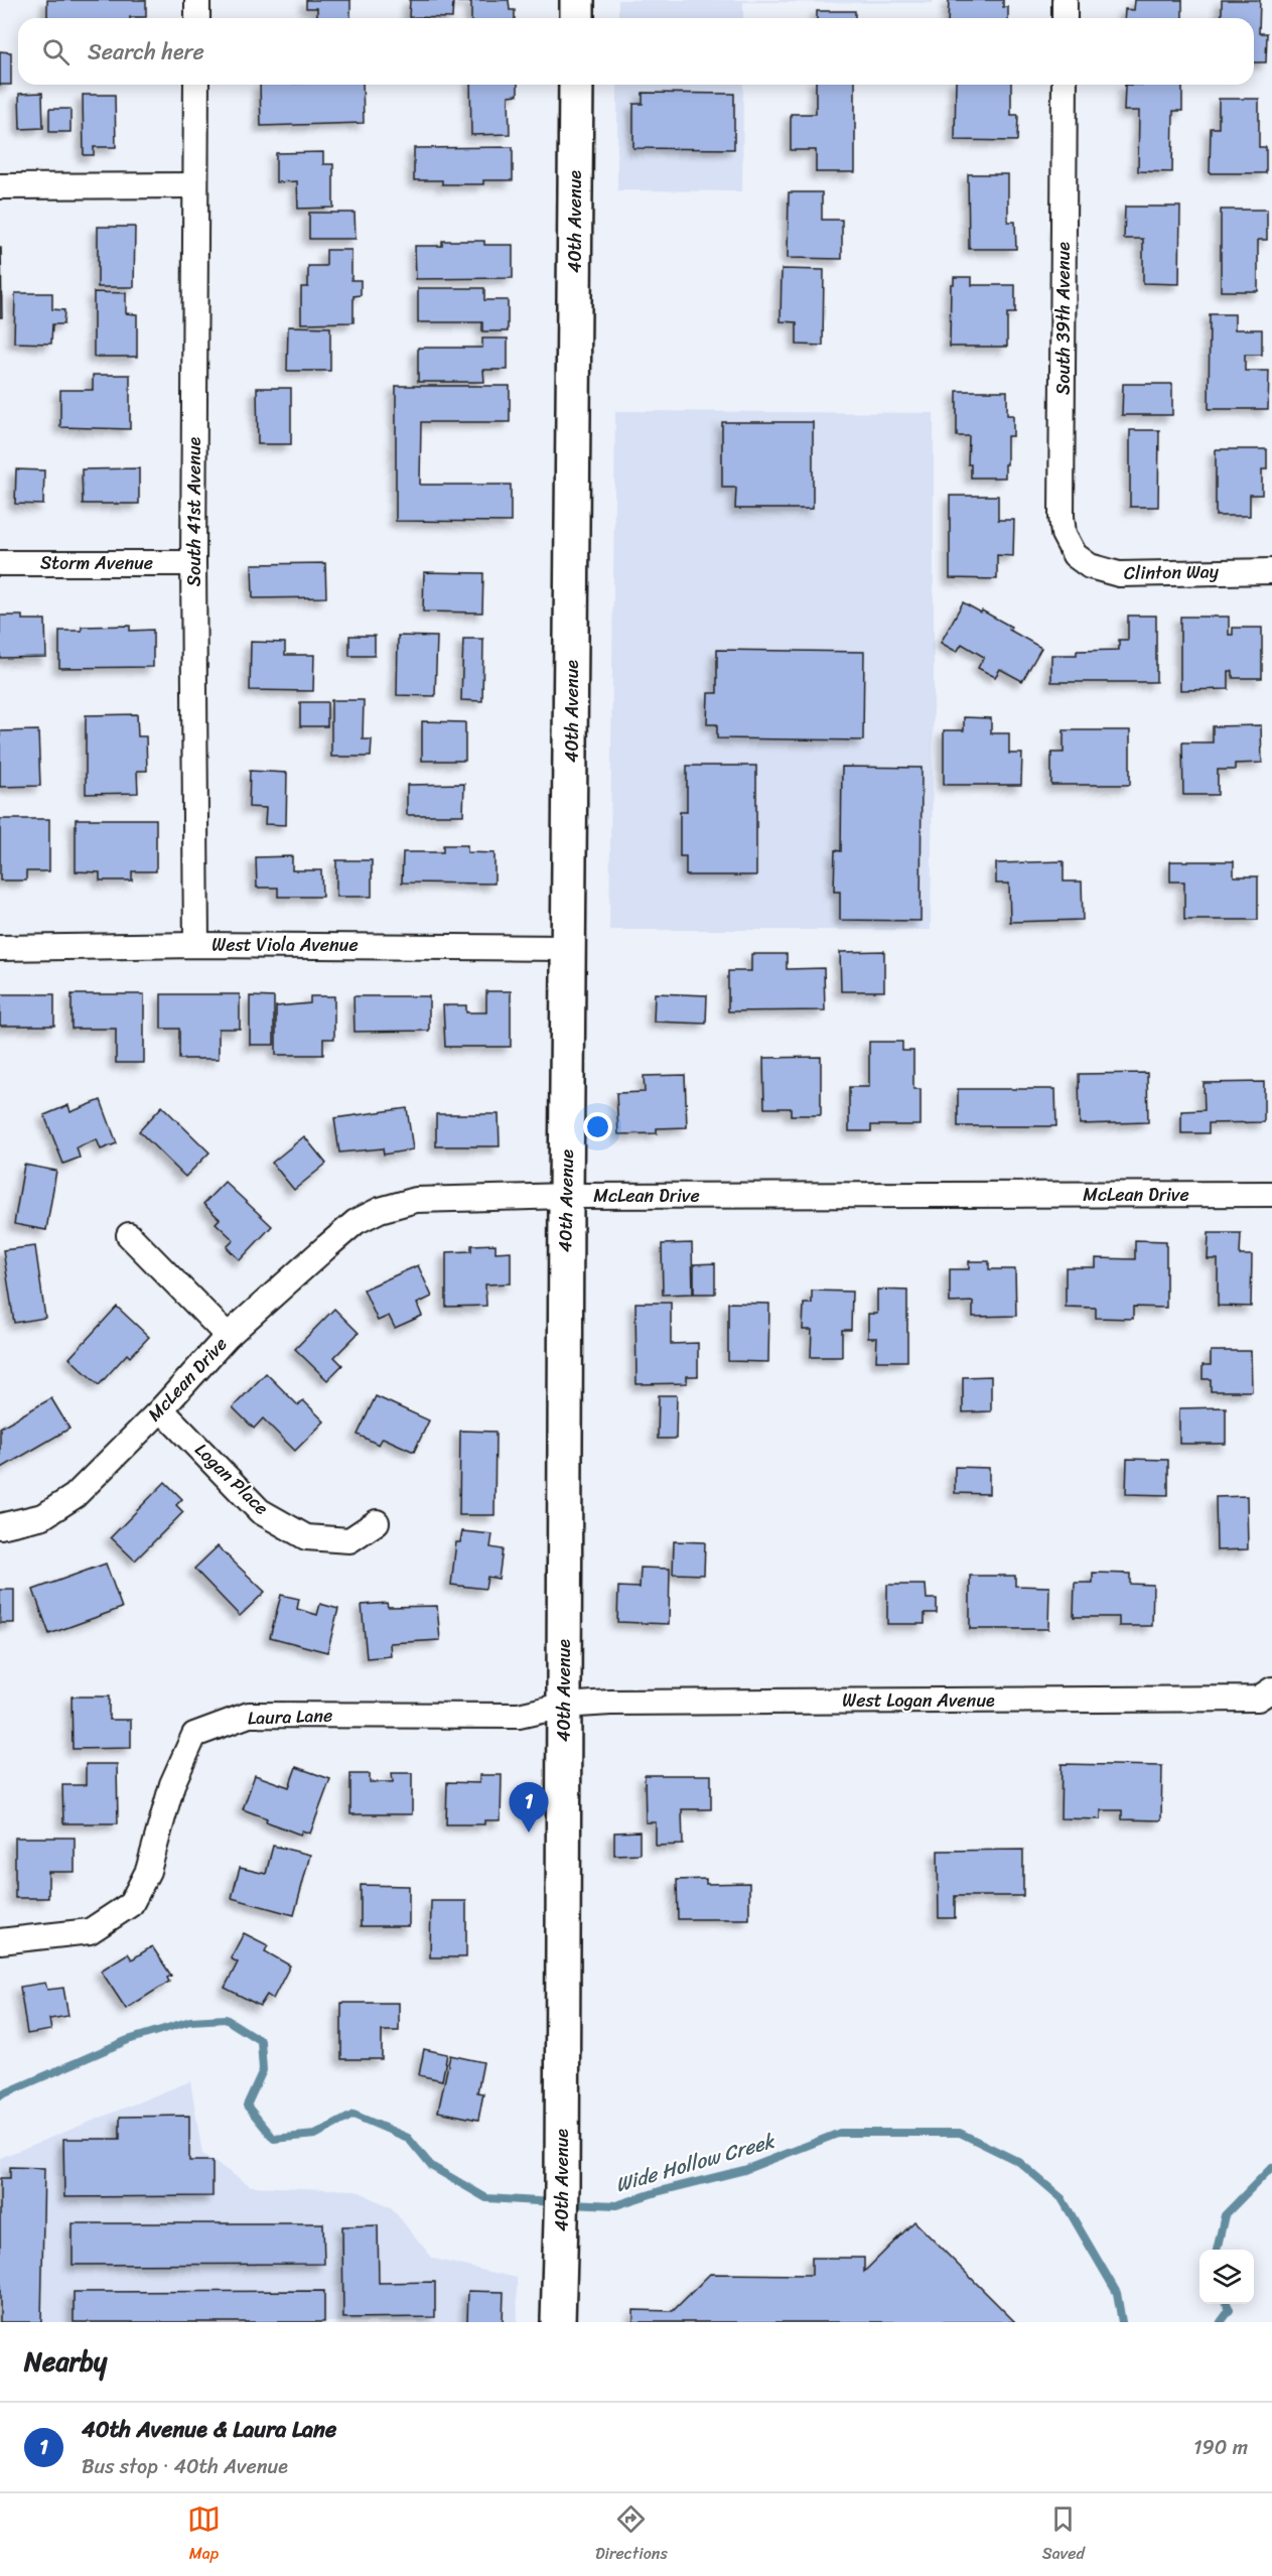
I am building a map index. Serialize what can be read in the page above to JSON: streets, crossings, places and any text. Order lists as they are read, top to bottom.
{
  "streets": {
    "main road": ["40th Avenue"],
    "street": [
      "South 39th Avenue",
      "South 41st Avenue",
      "Storm Avenue",
      "Clinton Way",
      "West Viola Avenue",
      "McLean Drive",
      "Logan Place",
      "West Logan Avenue",
      "Laura Lane"
    ]
  },
  "crossings": [
    ["40th Avenue", "West Viola Avenue"],
    ["40th Avenue", "McLean Drive"],
    ["40th Avenue", "West Logan Avenue"],
    ["40th Avenue", "Laura Lane"],
    ["South 39th Avenue", "Clinton Way"],
    ["South 41st Avenue", "Storm Avenue"],
    ["South 41st Avenue", "West Viola Avenue"],
    ["McLean Drive", "Logan Place"],
    ["West Logan Avenue", "Laura Lane"]
  ],
  "water": ["Wide Hollow Creek"],
  "page": {
    "search": "Search here",
    "pins": "1",
    "heading": "Nearby",
    "list": [
      {
        "mark": "1",
        "name": "40th Avenue & Laura Lane",
        "note": "Bus stop · 40th Avenue",
        "value": "190 m"
      }
    ],
    "nav": ["Map", "Directions", "Saved"]
  }
}
